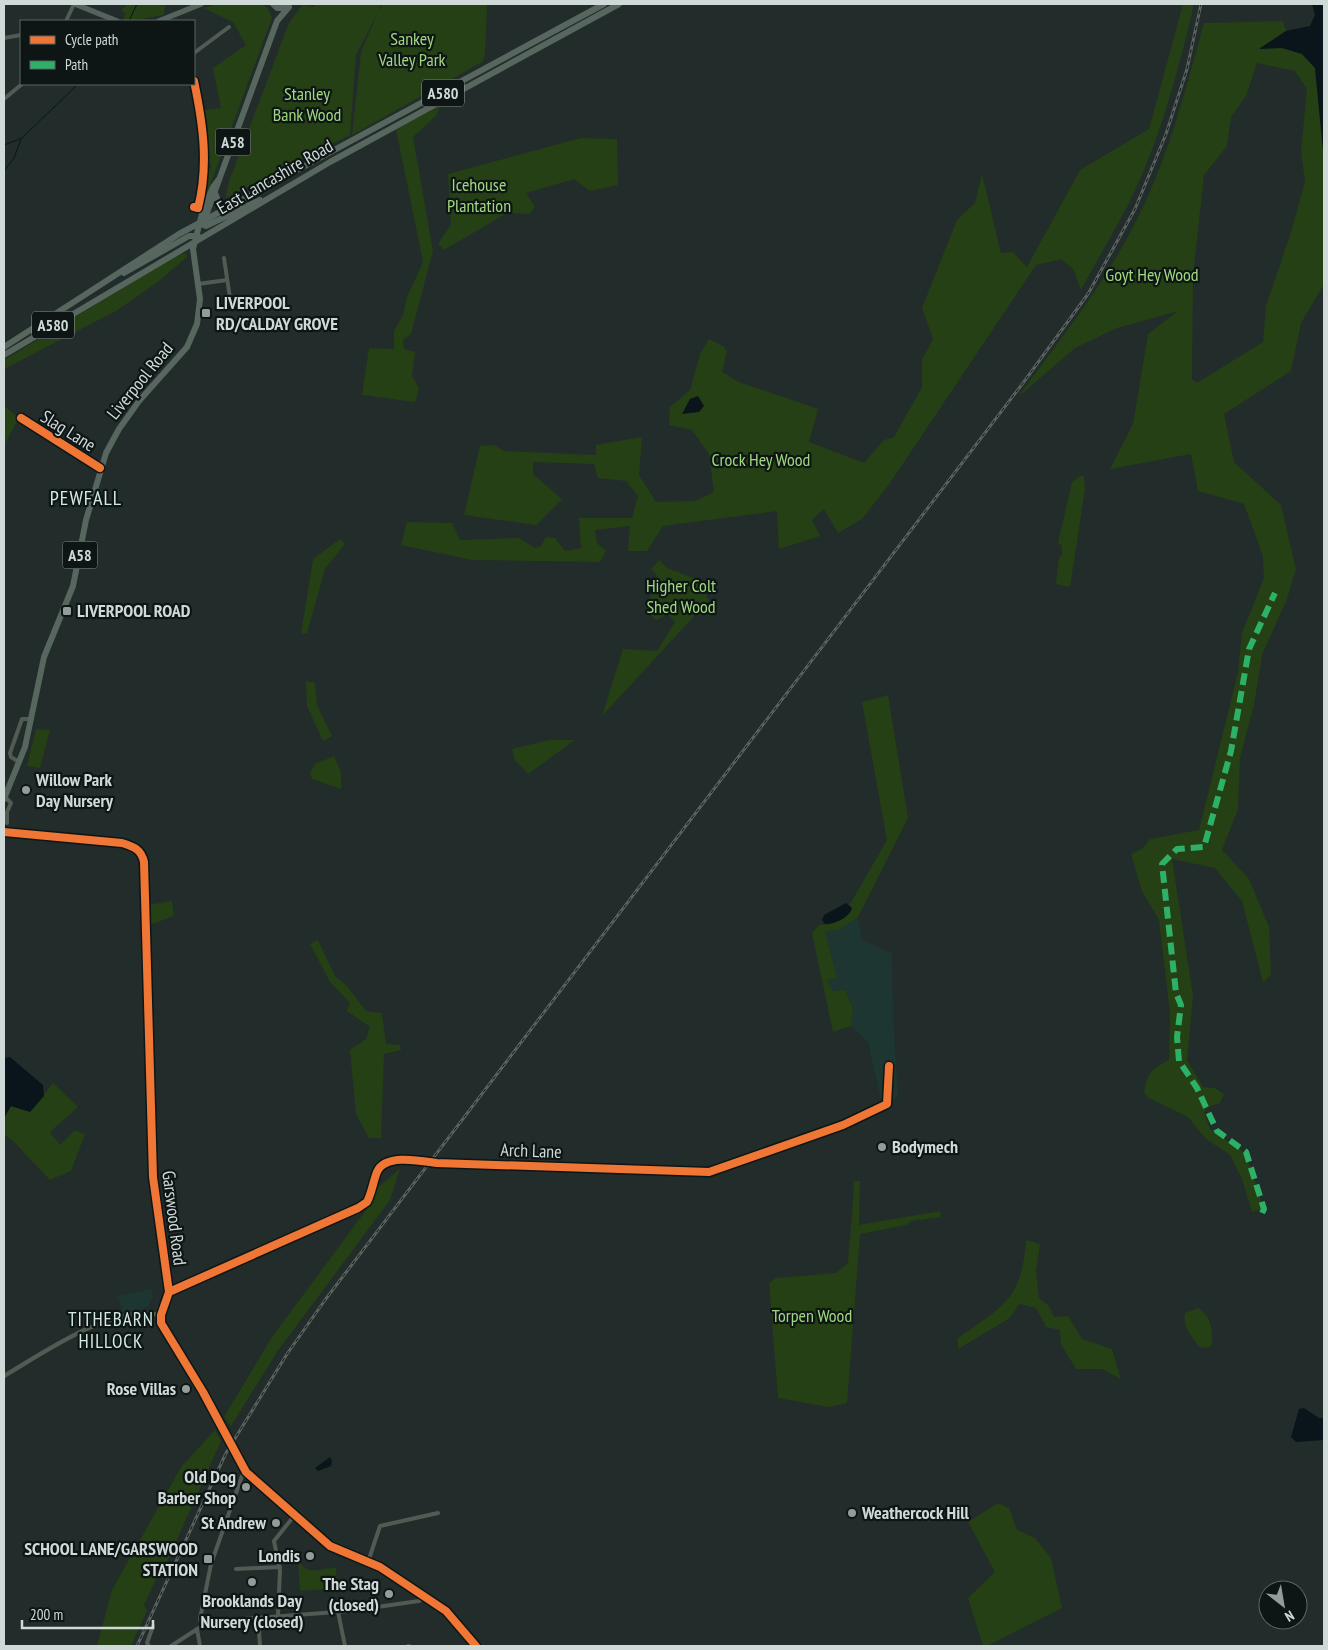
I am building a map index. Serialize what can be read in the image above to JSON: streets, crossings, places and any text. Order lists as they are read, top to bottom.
{
  "streets": {
    "highway": [
      "A580",
      "A58",
      "East Lancashire Road",
      "Liverpool Road"
    ],
    "street": ["Slag Lane", "Arch Lane", "Garswood Road"]
  },
  "crossings": [
    ["A58", "East Lancashire Road"],
    ["A58", "Liverpool Road"],
    ["East Lancashire Road", "Liverpool Road"],
    ["Liverpool Road", "Slag Lane"],
    ["Arch Lane", "Garswood Road"]
  ],
  "districts": ["PEWFALL", "TITHEBARN HILLOCK"],
  "parks": [
    "Sankey Valley Park",
    "Stanley Bank Wood",
    "Icehouse Plantation",
    "Goyt Hey Wood",
    "Crock Hey Wood",
    "Higher Colt Shed Wood",
    "Torpen Wood"
  ],
  "places": {
    "transit": ["LIVERPOOL RD/CALDAY GROVE", "LIVERPOOL ROAD", "SCHOOL LANE/GARSWOOD STATION"],
    "other": [
      "Willow Park Day Nursery",
      "Bodymech",
      "Rose Villas",
      "Old Dog Barber Shop",
      "Weathercock Hill",
      "St Andrew",
      "Londis",
      "Brooklands Day Nursery (closed)",
      "The Stag (closed)"
    ]
  },
  "legend": ["Cycle path", "Path"],
  "scale_bar": "200 m",
  "north": "bottom right"
}
